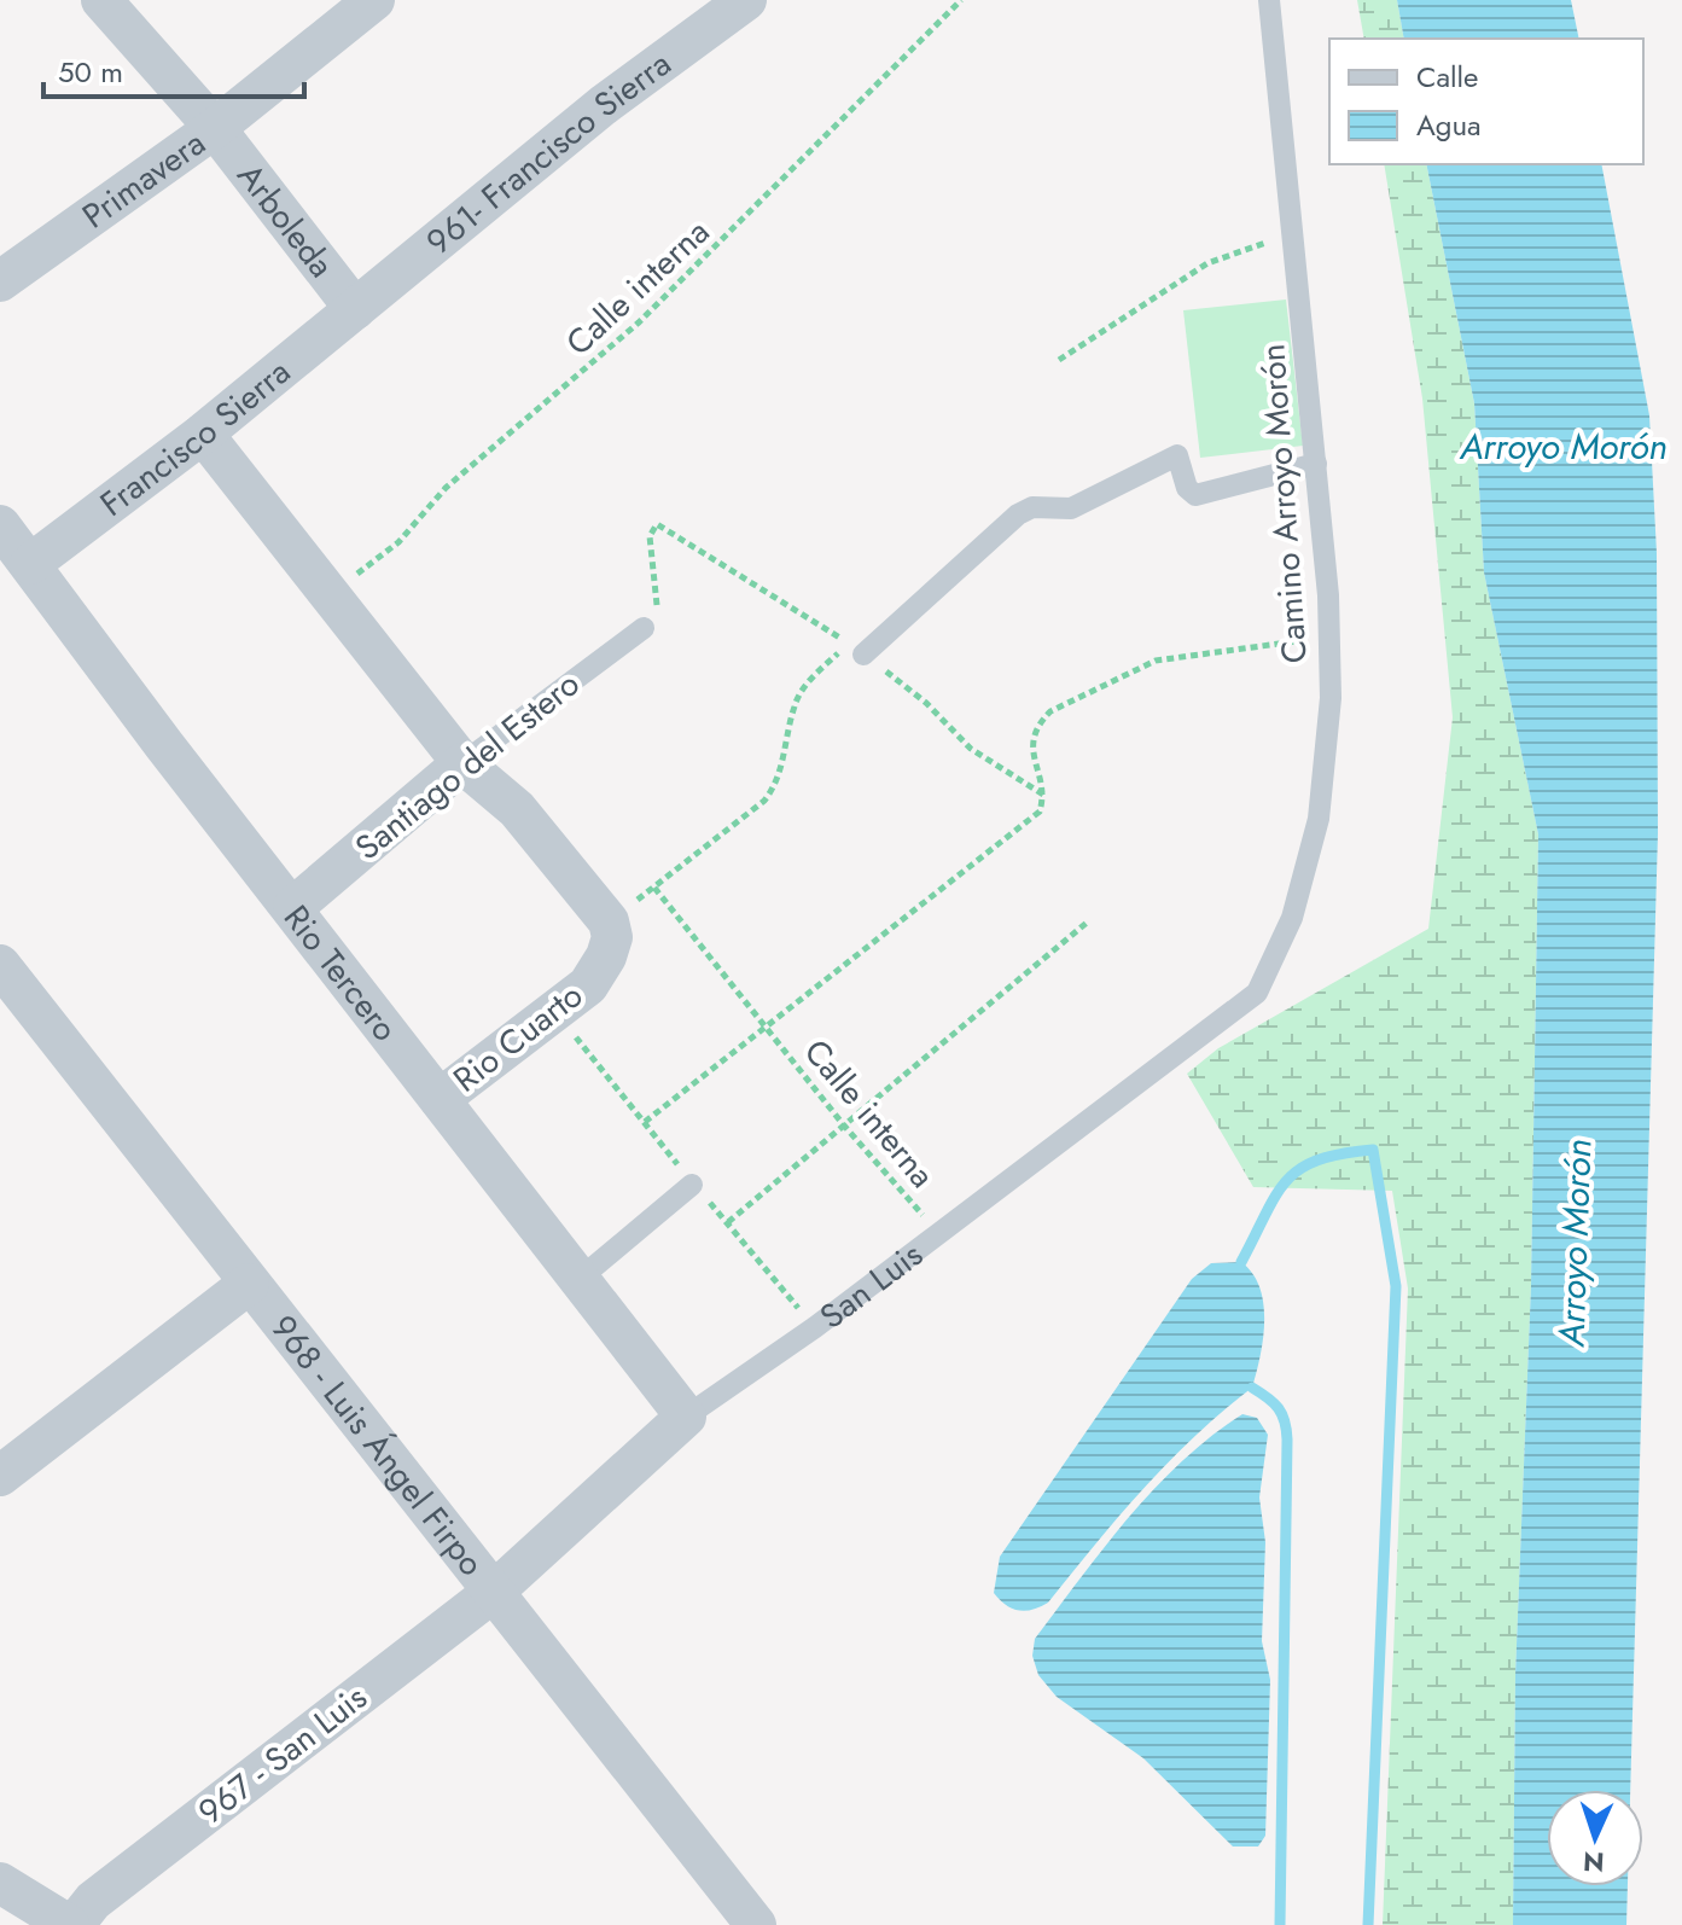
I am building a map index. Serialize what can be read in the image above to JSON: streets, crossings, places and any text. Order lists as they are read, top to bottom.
{
  "streets": {
    "street": [
      "961- Francisco Sierra",
      "Primavera",
      "Arboleda",
      "Francisco Sierra",
      "Santiago del Estero",
      "Rio Tercero",
      "Rio Cuarto",
      "San Luis",
      "968 - Luis Ángel Firpo",
      "967 - San Luis"
    ],
    "lane": ["Camino Arroyo Morón"],
    "path": ["Calle interna"]
  },
  "crossings": [
    ["961- Francisco Sierra", "Arboleda"],
    ["961- Francisco Sierra", "Francisco Sierra"],
    ["Primavera", "Arboleda"],
    ["Arboleda", "Francisco Sierra"],
    ["Calle interna", "San Luis"],
    ["Francisco Sierra", "Rio Tercero"],
    ["Camino Arroyo Morón", "San Luis"],
    ["Santiago del Estero", "Rio Tercero"],
    ["Rio Tercero", "Rio Cuarto"],
    ["Rio Tercero", "San Luis"],
    ["San Luis", "968 - Luis Ángel Firpo"],
    ["San Luis", "967 - San Luis"],
    ["968 - Luis Ángel Firpo", "967 - San Luis"]
  ],
  "water": ["Arroyo Morón"],
  "legend": ["Calle", "Agua"],
  "scale_bar": "50 m",
  "north": "bottom"
}
